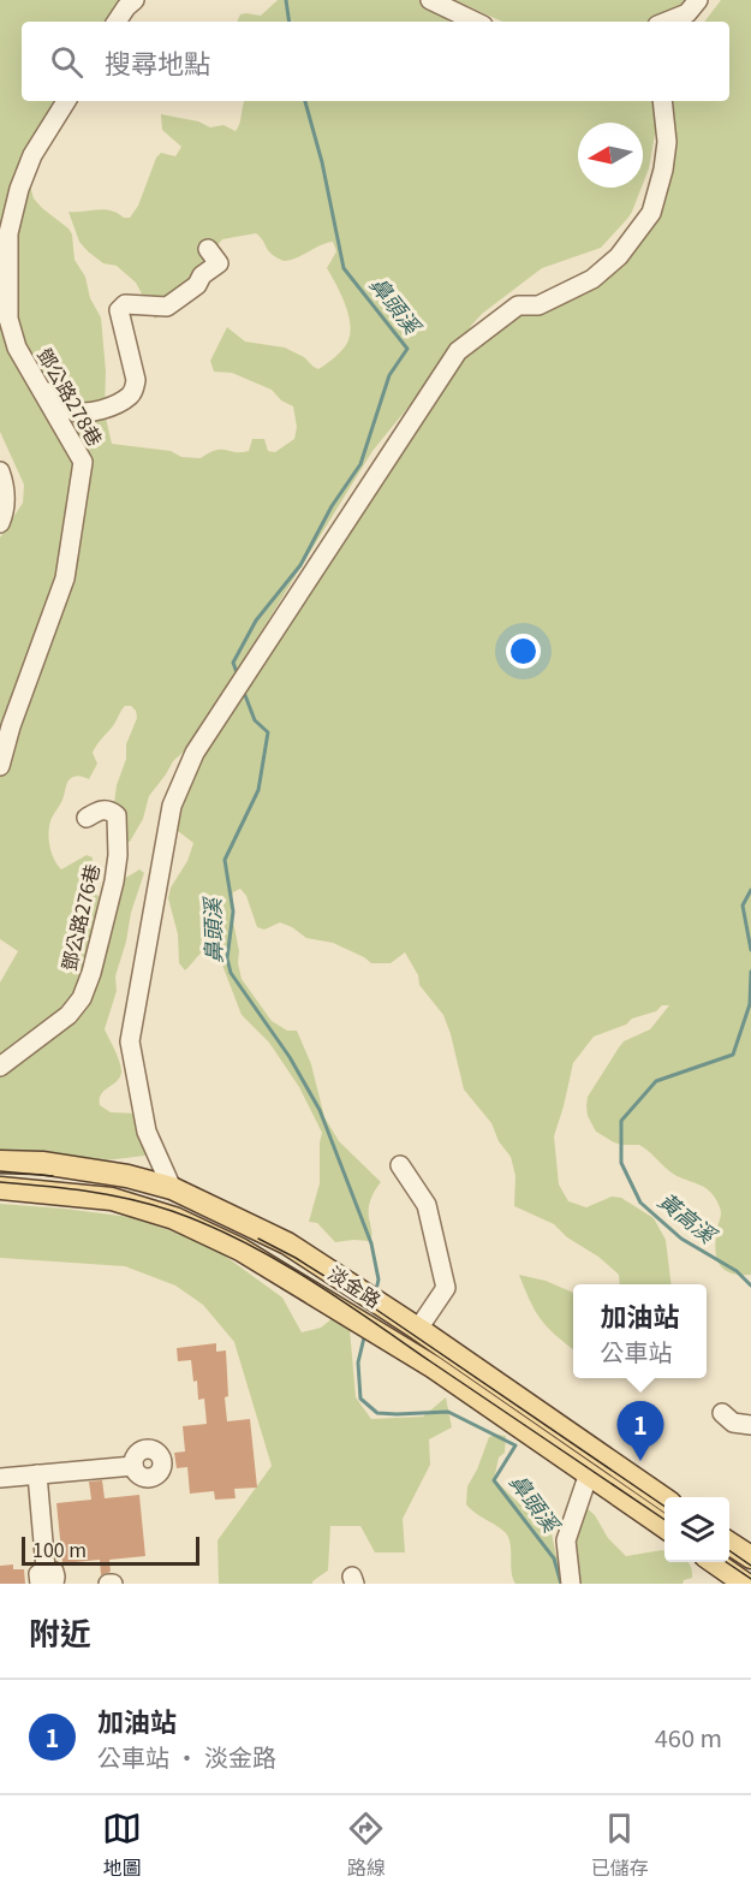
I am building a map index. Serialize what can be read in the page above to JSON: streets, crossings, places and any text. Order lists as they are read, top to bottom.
{
  "streets": {
    "main road": ["淡金路"],
    "street": ["鄧公路278巷", "鄧公路276巷"]
  },
  "water": ["鼻頭溪", "黃高溪"],
  "scale_bar": "100 m",
  "north": "left",
  "page": {
    "search": "搜尋地點",
    "popup": ["加油站", "公車站"],
    "pins": "1",
    "scale": "100 m",
    "heading": "附近",
    "list": [
      {
        "mark": "1",
        "name": "加油站",
        "note": "公車站 · 淡金路",
        "value": "460 m"
      }
    ],
    "nav": ["地圖", "路線", "已儲存"]
  }
}
